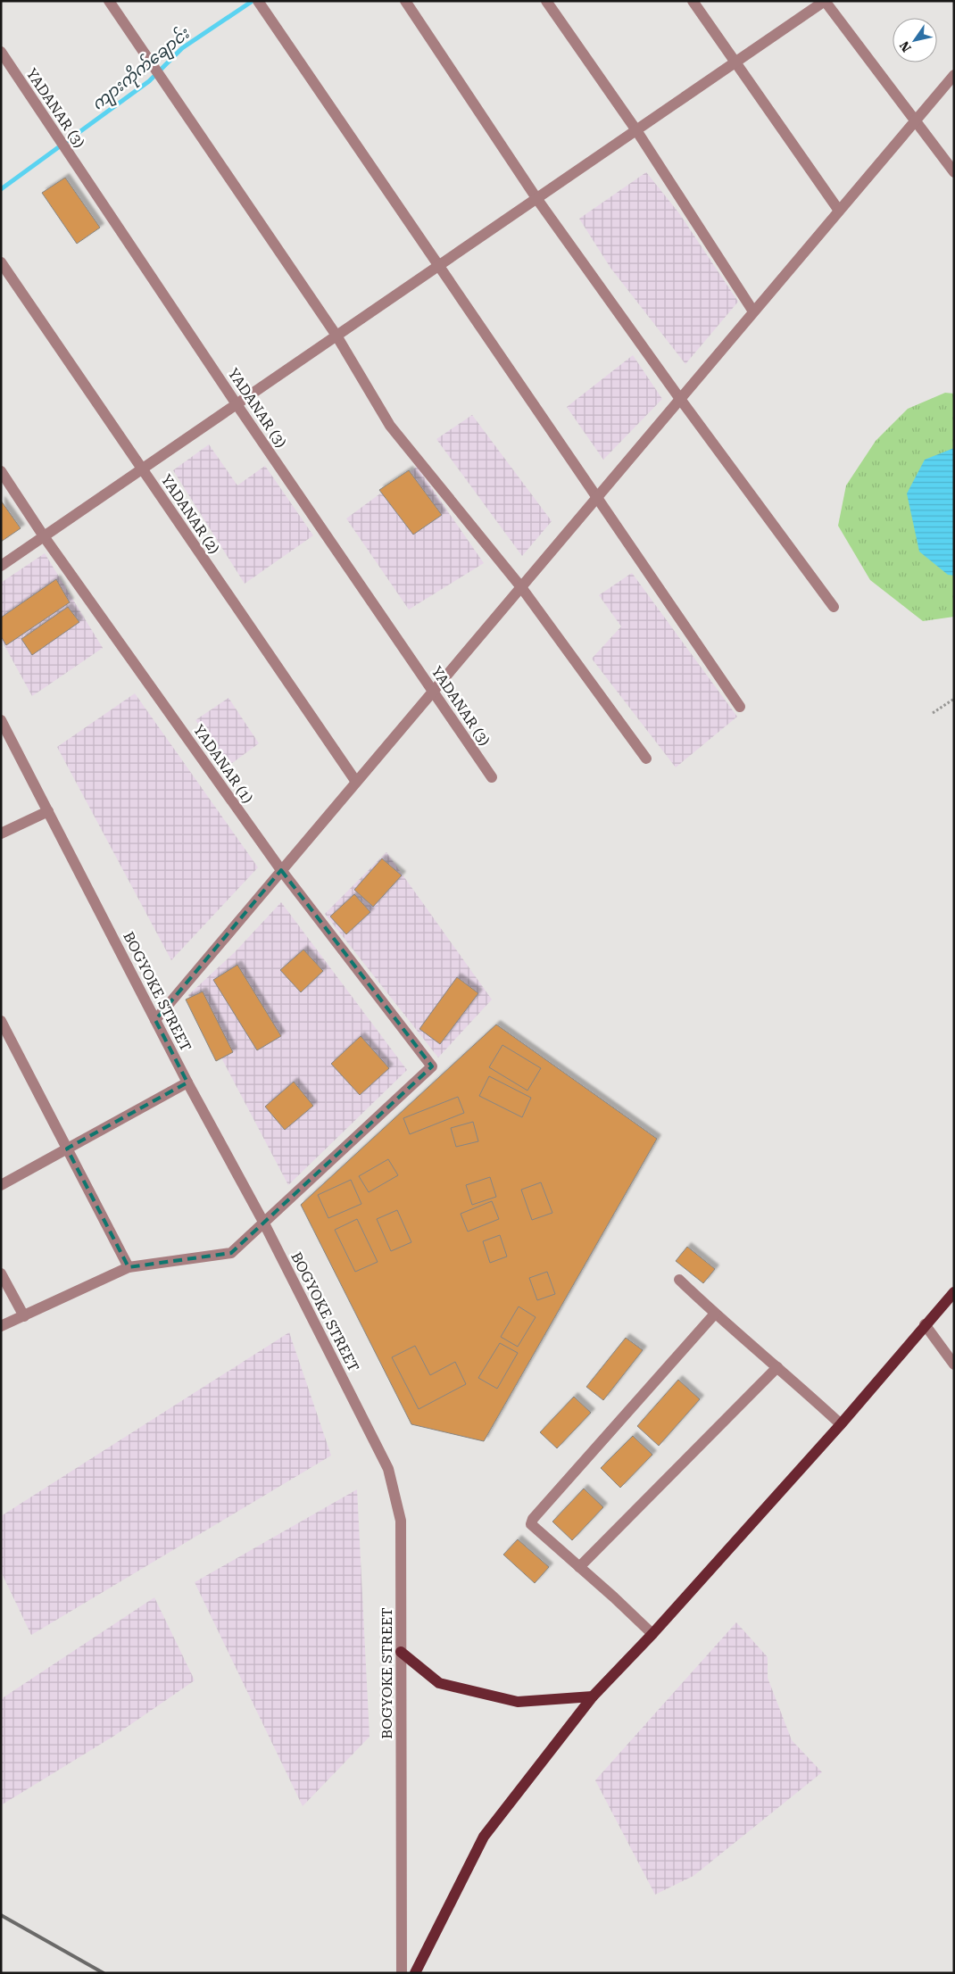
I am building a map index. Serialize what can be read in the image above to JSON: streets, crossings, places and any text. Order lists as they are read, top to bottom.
{
  "streets": {
    "street": [
      "YADANAR (3)",
      "YADANAR (2)",
      "YADANAR (1)",
      "BOGYOKE STREET"
    ]
  },
  "crossings": [
    ["YADANAR (1)", "BOGYOKE STREET"]
  ],
  "water": ["ကျားကိုက်ချောင်း"],
  "north": "bottom left"
}
